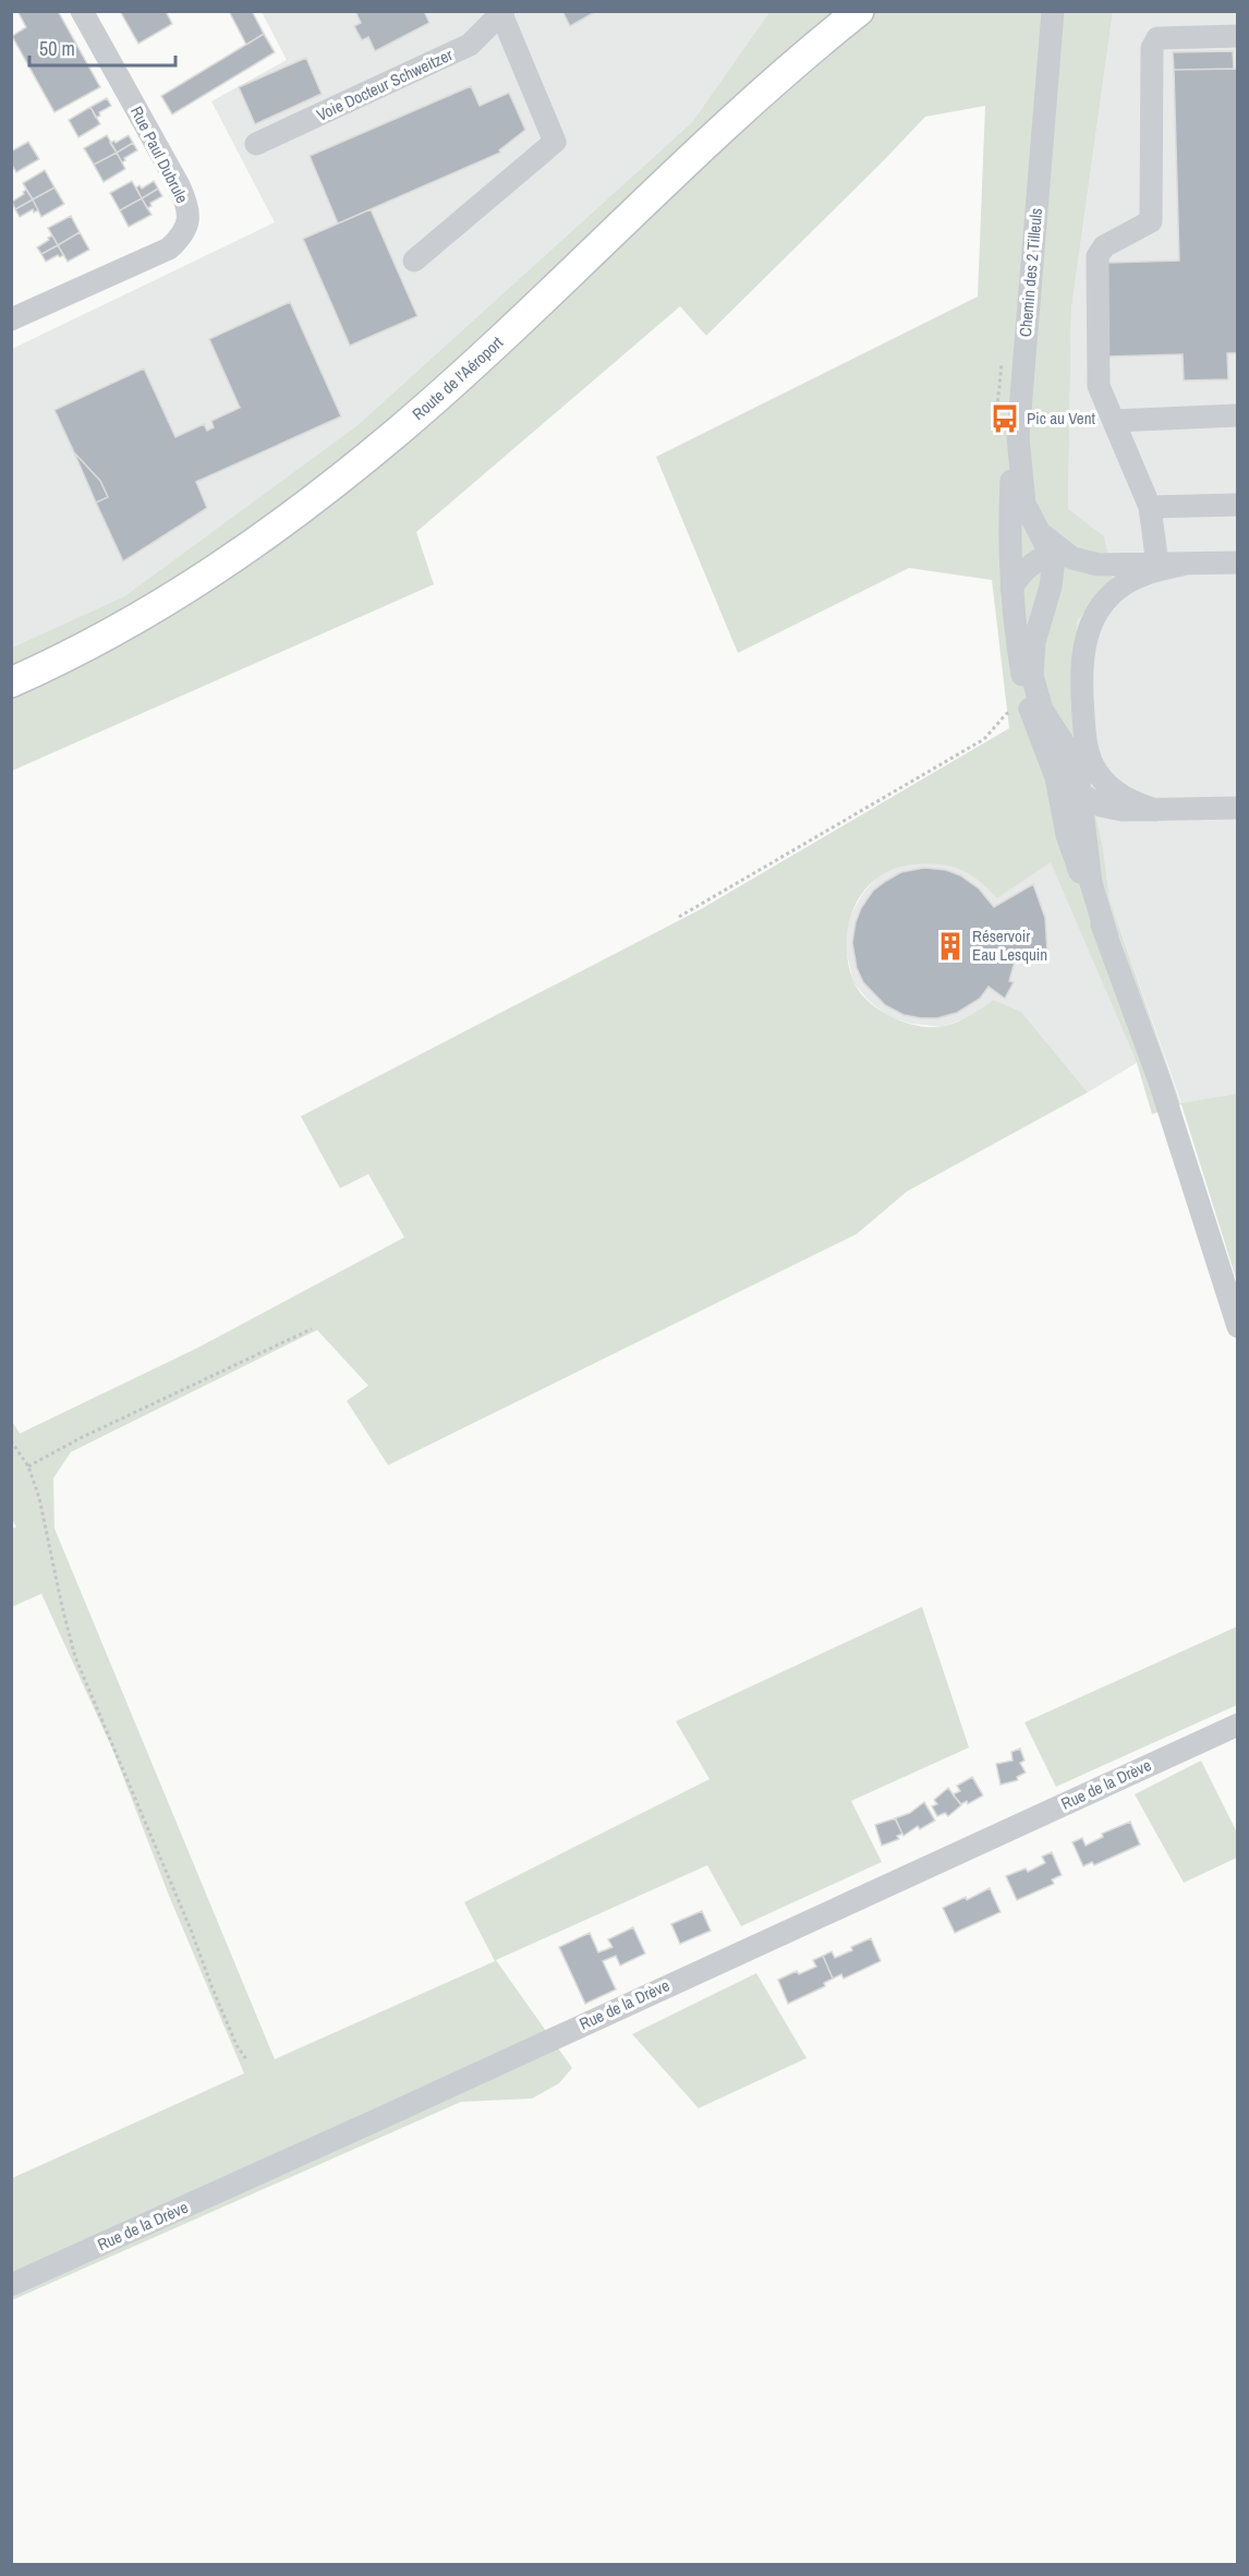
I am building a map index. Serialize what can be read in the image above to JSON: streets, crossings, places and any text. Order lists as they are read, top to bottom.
{
  "streets": {
    "main road": ["Route de l'Aéroport"],
    "street": [
      "Voie Docteur Schweitzer",
      "Rue Paul Dubrule",
      "Chemin des 2 Tilleuls",
      "Rue de la Drève"
    ]
  },
  "places": {
    "bus stop": ["Pic au Vent"],
    "building": ["Réservoir Eau Lesquin"]
  },
  "scale_bar": "50 m"
}
